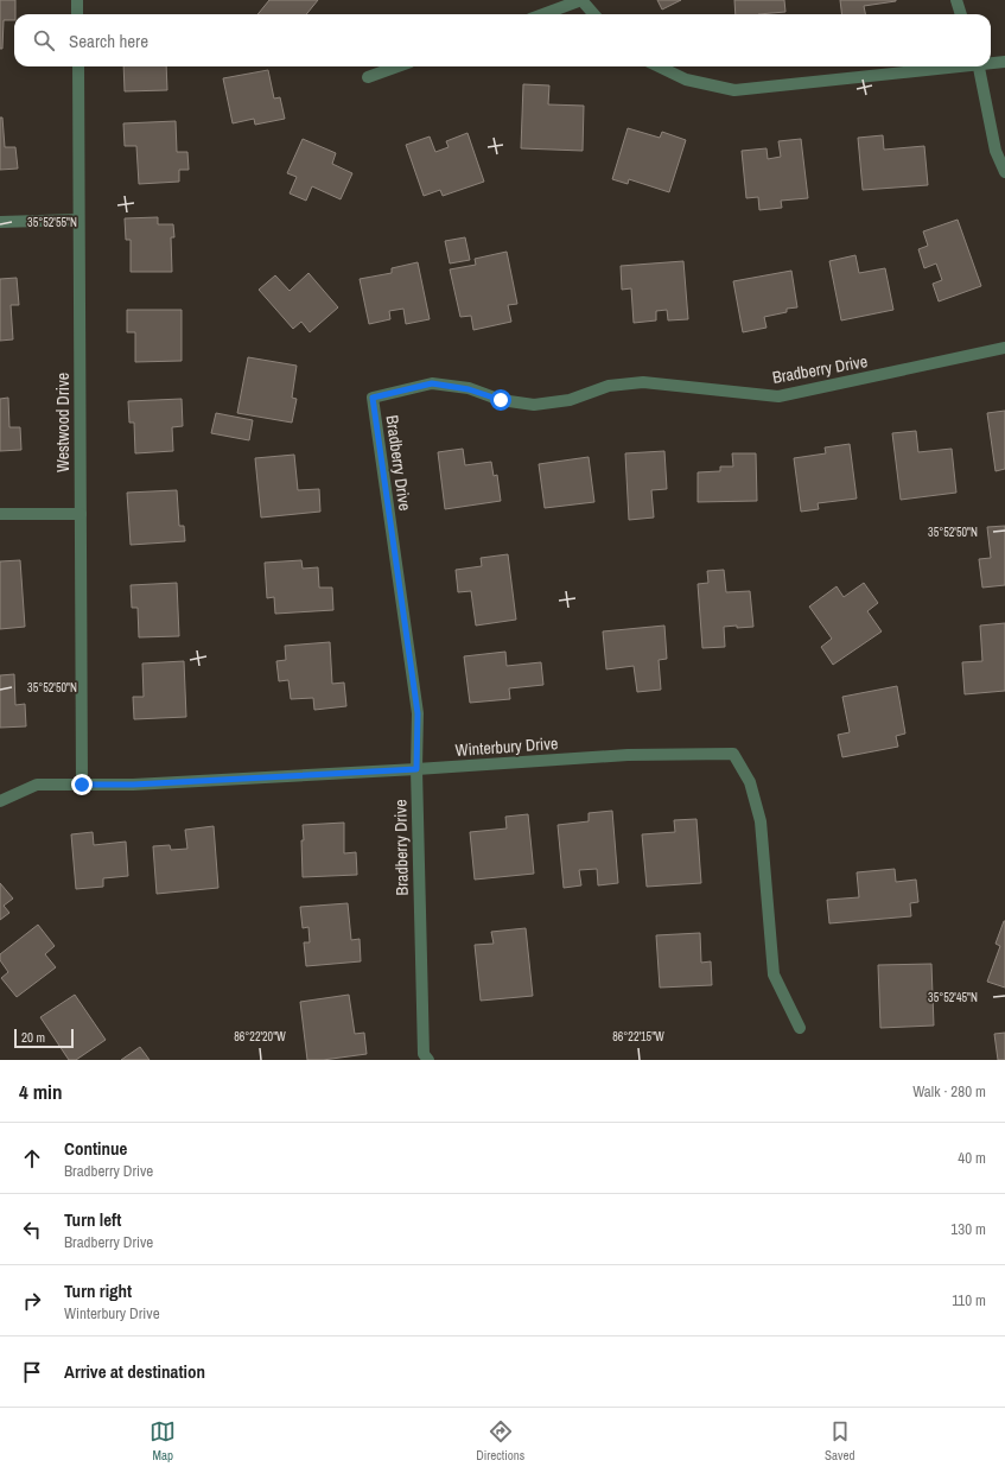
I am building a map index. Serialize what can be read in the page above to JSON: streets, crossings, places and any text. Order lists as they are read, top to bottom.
{
  "streets": {
    "street": ["Bradberry Drive", "Westwood Drive", "Winterbury Drive"]
  },
  "crossings": [
    ["Bradberry Drive", "Winterbury Drive"],
    ["Westwood Drive", "Winterbury Drive"]
  ],
  "scale_bar": "20 m",
  "page": {
    "search": "Search here",
    "scale": "20 m",
    "heading": ["4 min", "Walk · 280 m"],
    "list": [
      ["Continue", "Bradberry Drive", "40 m"],
      ["Turn left", "Bradberry Drive", "130 m"],
      ["Turn right", "Winterbury Drive", "110 m"],
      "Arrive at destination"
    ],
    "nav": ["Map", "Directions", "Saved"]
  },
  "coordinates": [
    "35°52'55\"N",
    "35°52'50\"N",
    "35°52'45\"N",
    "86°22'20\"W",
    "86°22'15\"W"
  ]
}
